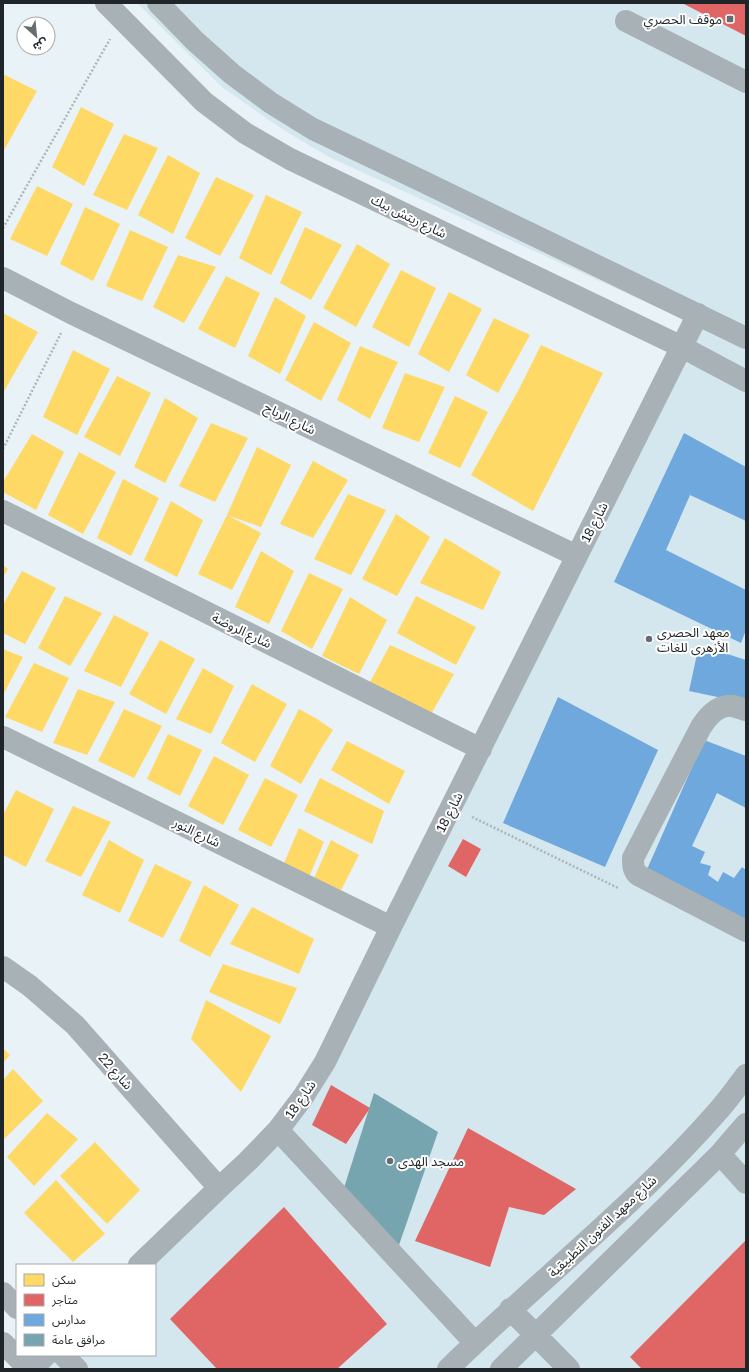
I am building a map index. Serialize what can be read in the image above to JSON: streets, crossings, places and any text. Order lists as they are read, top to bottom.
{
  "streets": {
    "street": [
      "شارع ريتش بيك",
      "شارع الرباح",
      "شارع 18",
      "شارع الروضة",
      "شارع النور",
      "شارع 22",
      "شارع معهد الفنون التطبيقية"
    ]
  },
  "crossings": [
    ["شارع ريتش بيك", "شارع 18"],
    ["شارع الرباح", "شارع 18"],
    ["شارع 18", "شارع الروضة"],
    ["شارع 18", "شارع النور"],
    ["شارع 18", "شارع 22"]
  ],
  "places": {
    "transit": ["موقف الحصري"],
    "other": ["معهد الحصرى الأزهرى للغات", "مسجد الهدى"]
  },
  "legend": [
    "سكن",
    "متاجر",
    "مدارس",
    "مرافق عامة"
  ],
  "north": "bottom right"
}
